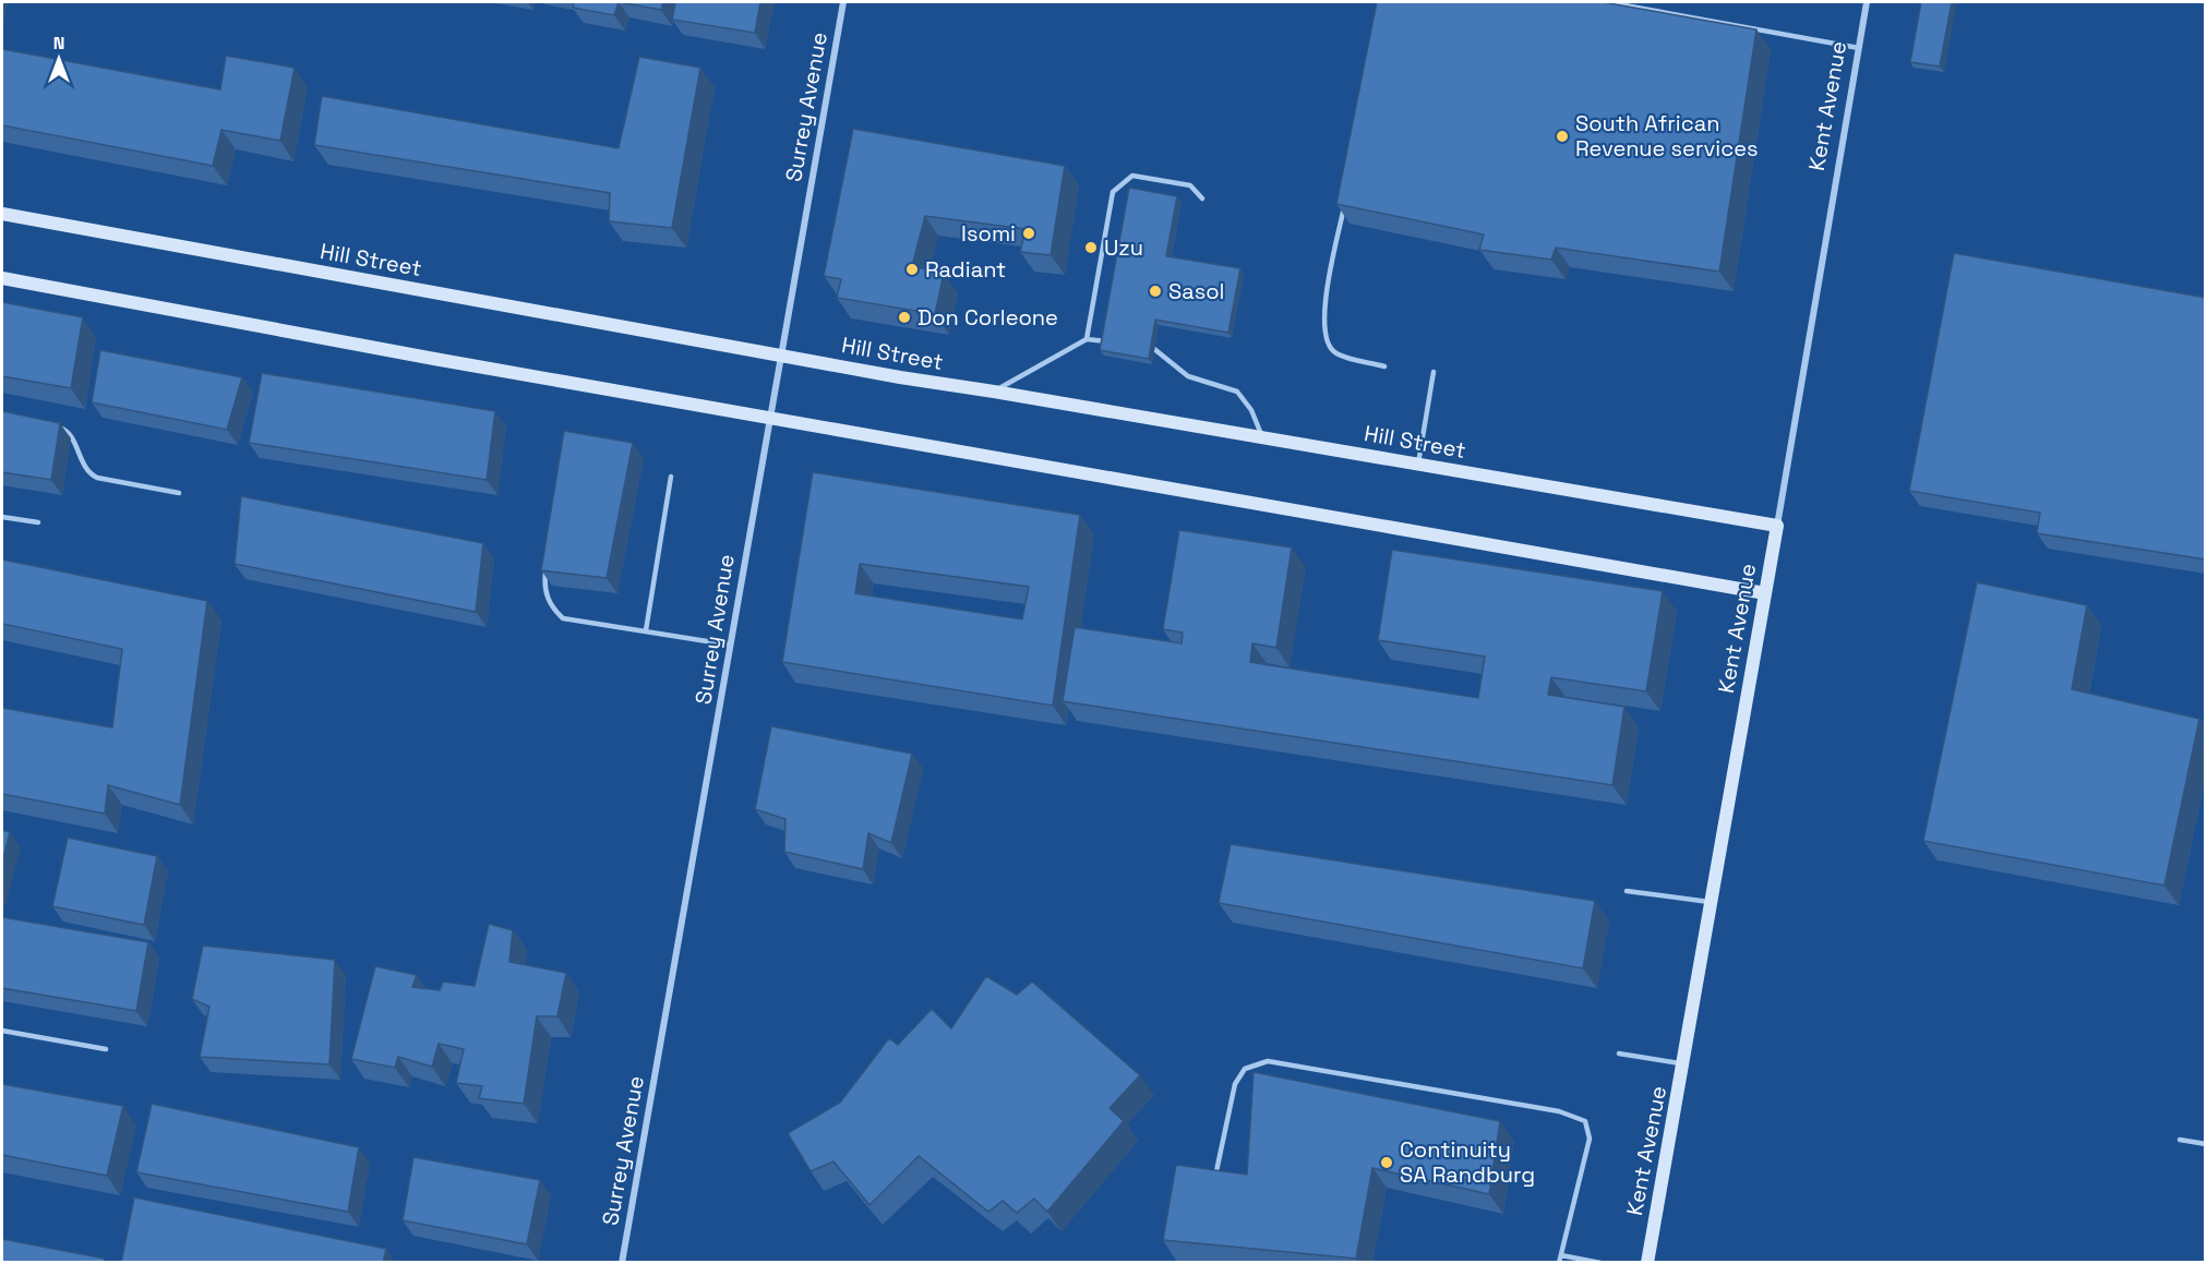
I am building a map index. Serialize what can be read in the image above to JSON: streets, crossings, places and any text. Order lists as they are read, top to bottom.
{
  "streets": {
    "main road": ["Kent Avenue", "Hill Street"],
    "street": ["Surrey Avenue"]
  },
  "crossings": [
    ["Kent Avenue", "Hill Street"],
    ["Surrey Avenue", "Hill Street"]
  ],
  "places": [
    "South African Revenue services",
    "Isomi",
    "Uzu",
    "Radiant",
    "Sasol",
    "Don Corleone",
    "Continuity SA Randburg"
  ],
  "north": "top"
}
